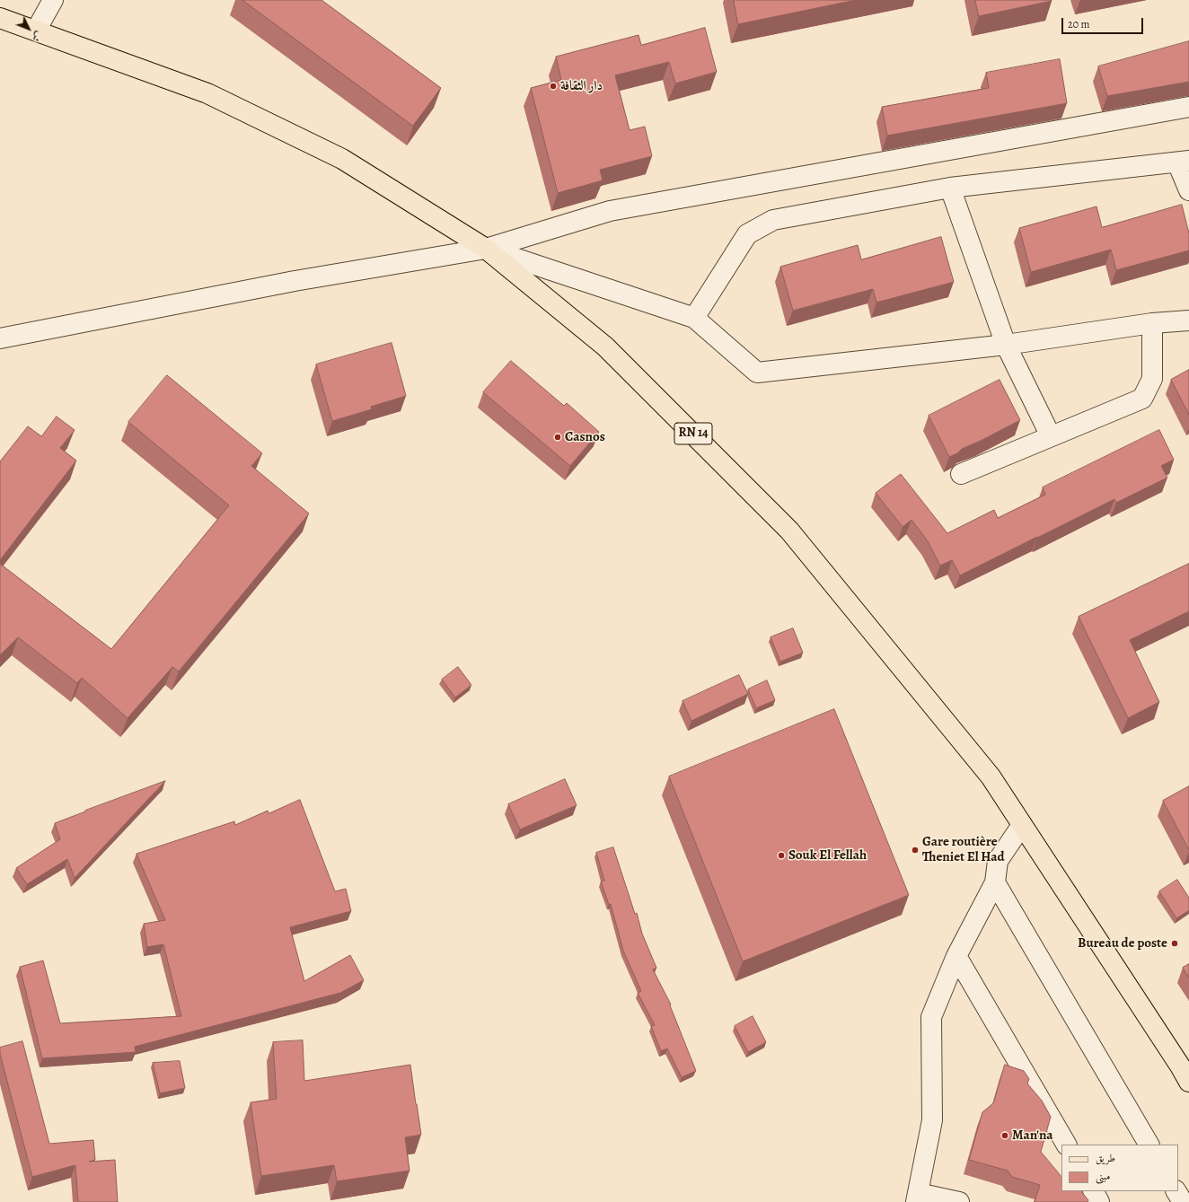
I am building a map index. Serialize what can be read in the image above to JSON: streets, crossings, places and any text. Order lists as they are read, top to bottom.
{
  "streets": {
    "main road": ["RN 14"]
  },
  "places": [
    "دار الثقافة",
    "Casnos",
    "Gare routière Theniet El Had",
    "Souk El Fellah",
    "Bureau de poste",
    "Man'na"
  ],
  "legend": ["طريق", "مبنى"],
  "scale_bar": "20 m",
  "north": "bottom right"
}
